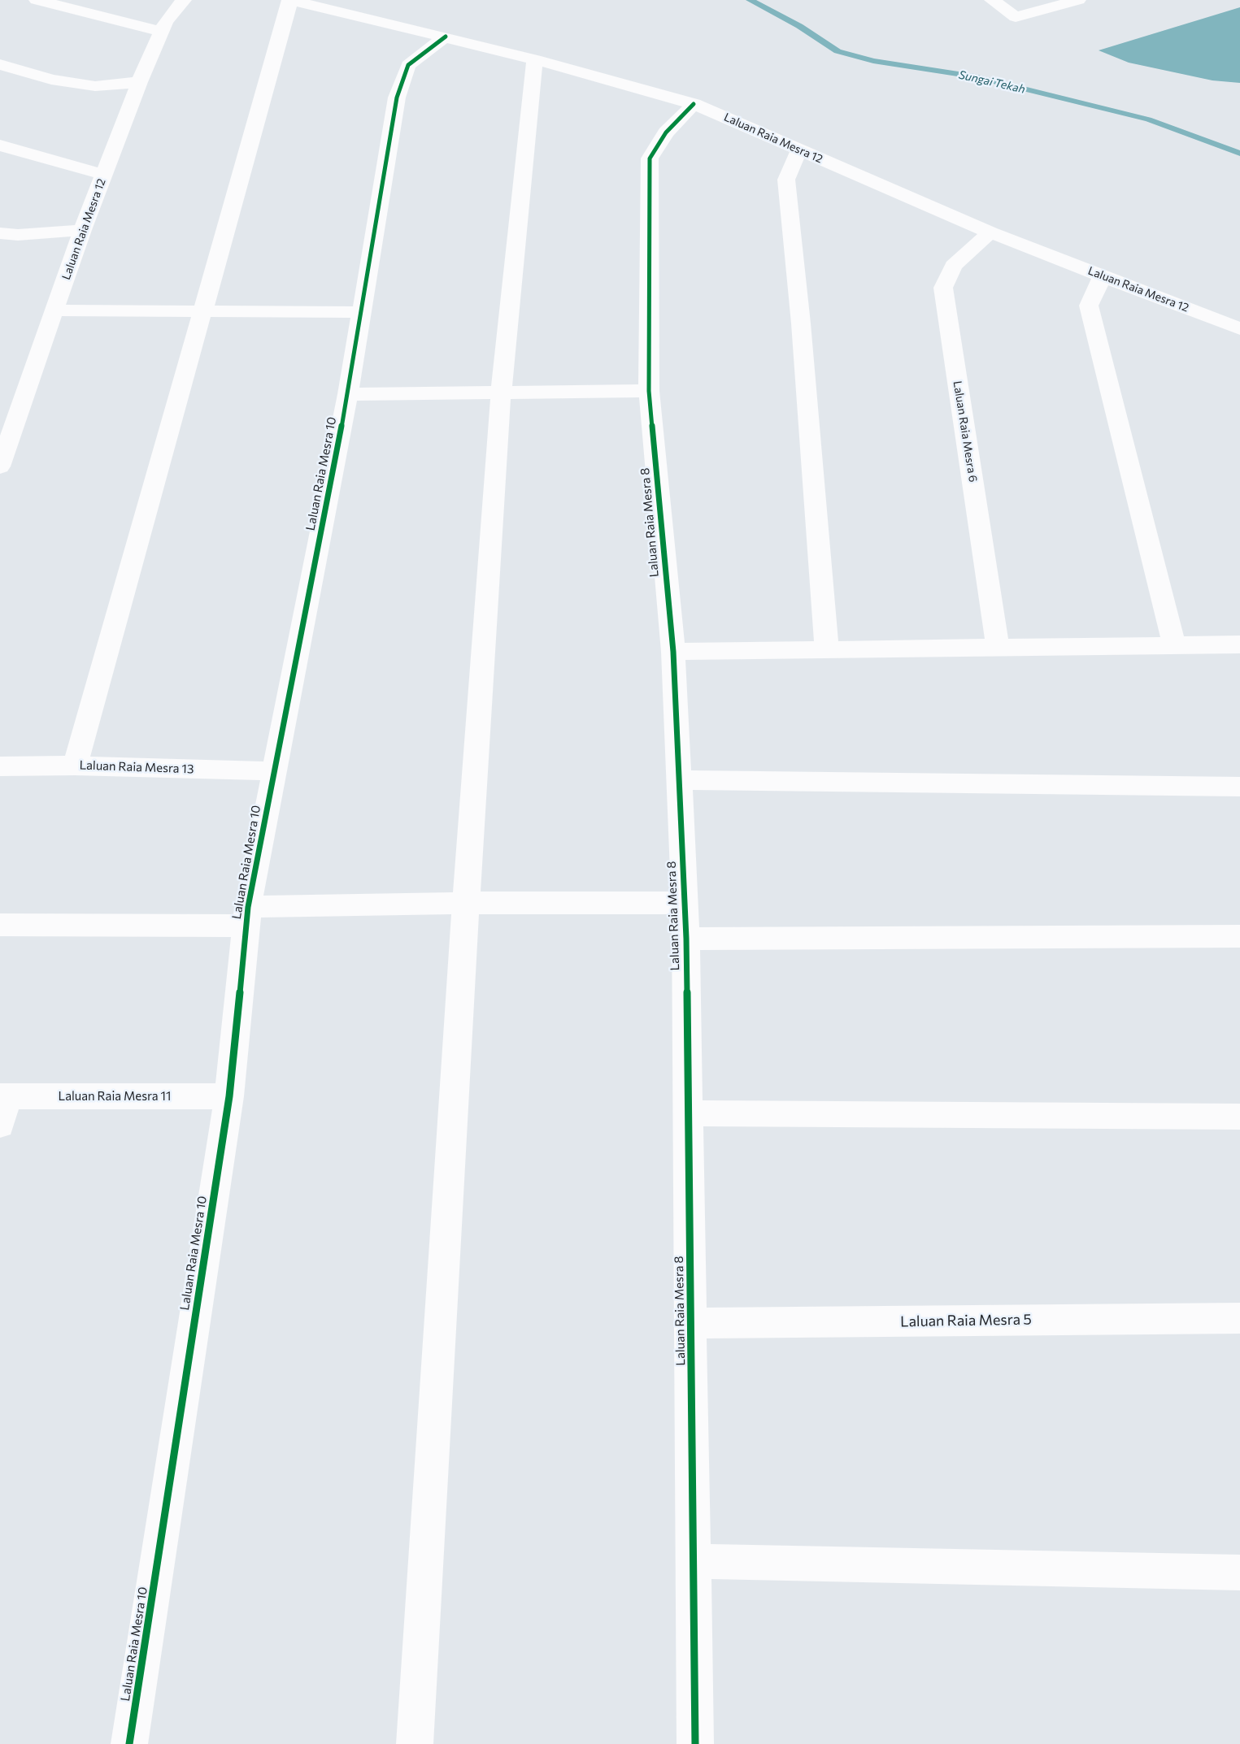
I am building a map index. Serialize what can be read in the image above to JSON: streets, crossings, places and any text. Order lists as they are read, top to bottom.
{
  "streets": {
    "street": [
      "Laluan Raia Mesra 12",
      "Laluan Raia Mesra 6",
      "Laluan Raia Mesra 10",
      "Laluan Raia Mesra 8",
      "Laluan Raia Mesra 13",
      "Laluan Raia Mesra 11",
      "Laluan Raia Mesra 5"
    ]
  },
  "crossings": [
    ["Laluan Raia Mesra 12", "Laluan Raia Mesra 6"],
    ["Laluan Raia Mesra 12", "Laluan Raia Mesra 10"],
    ["Laluan Raia Mesra 12", "Laluan Raia Mesra 8"],
    ["Laluan Raia Mesra 10", "Laluan Raia Mesra 13"],
    ["Laluan Raia Mesra 10", "Laluan Raia Mesra 11"],
    ["Laluan Raia Mesra 8", "Laluan Raia Mesra 5"]
  ],
  "water": ["Sungai Tekah"]
}
